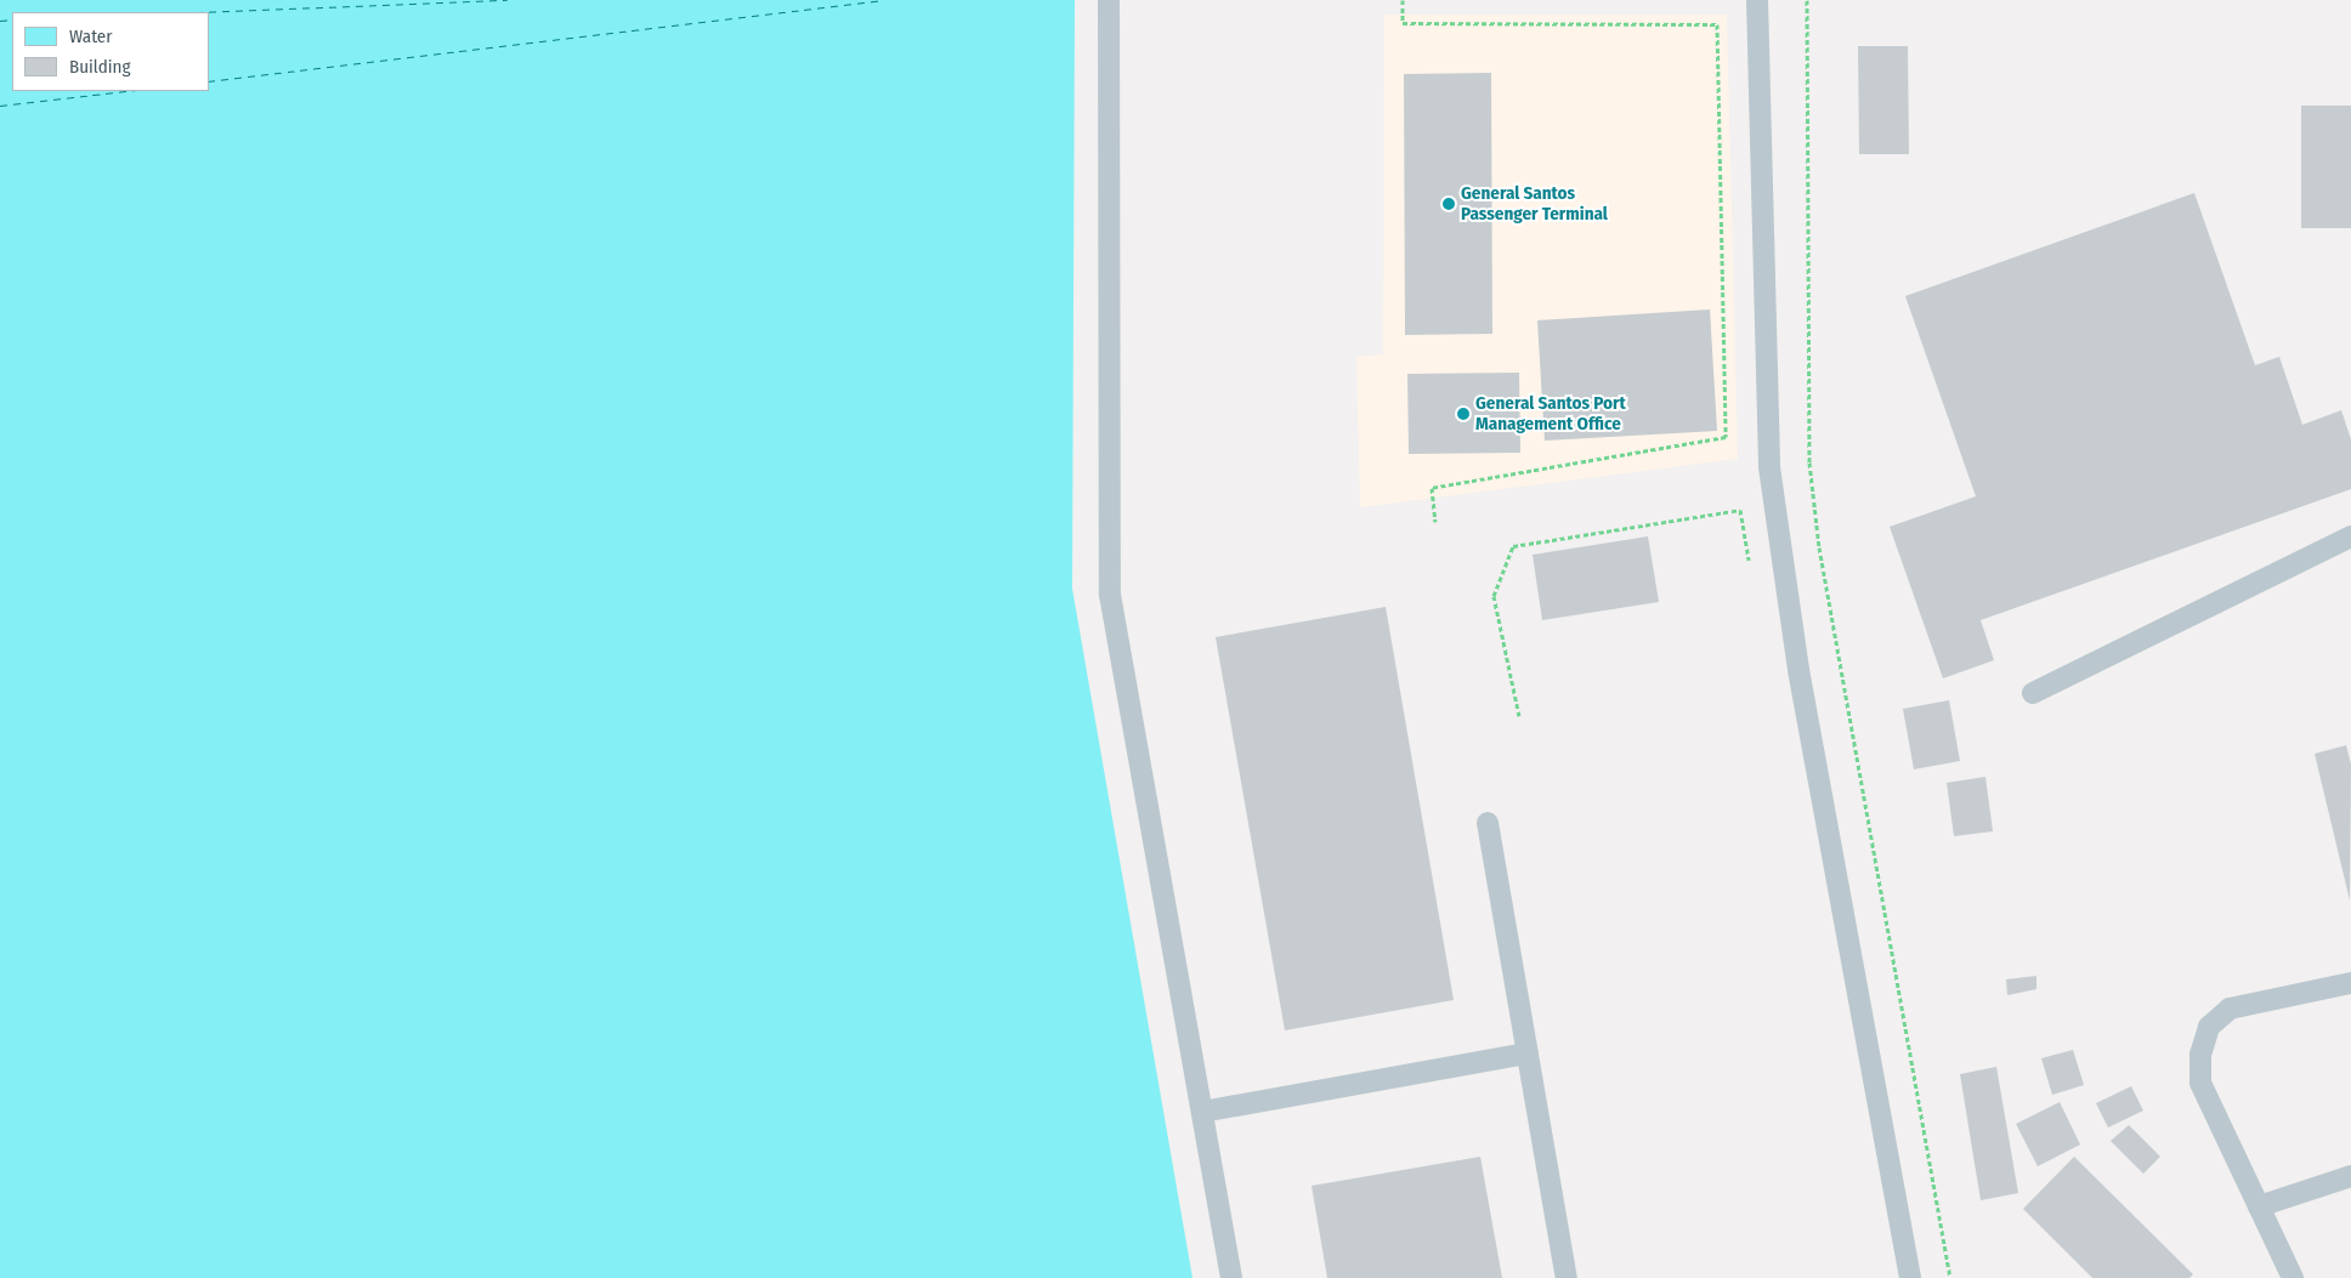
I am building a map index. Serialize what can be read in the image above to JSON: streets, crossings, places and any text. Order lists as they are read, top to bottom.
{
  "places": ["General Santos Passenger Terminal", "General Santos Port Management Office"],
  "legend": ["Water", "Building"]
}
